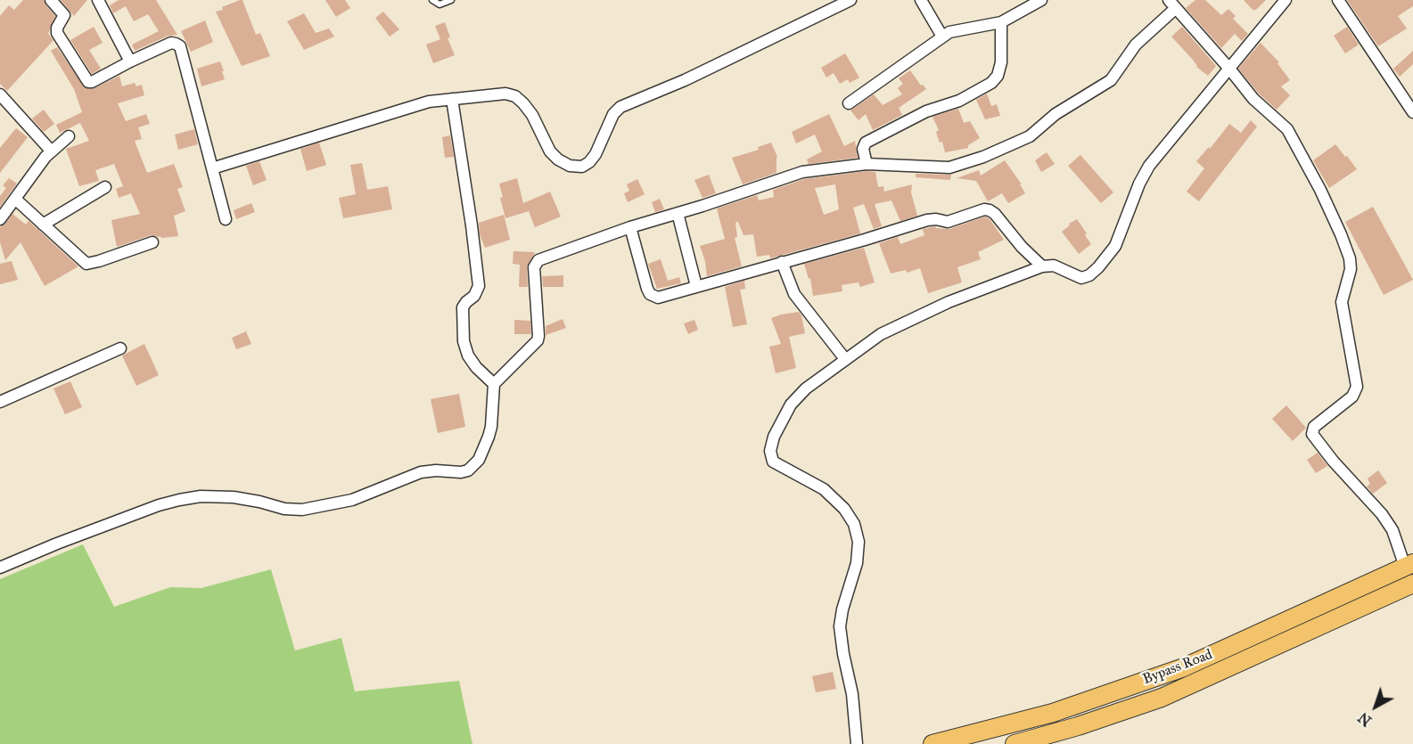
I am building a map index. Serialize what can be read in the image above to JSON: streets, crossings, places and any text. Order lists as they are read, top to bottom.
{
  "streets": {
    "main road": ["Bypass Road"]
  },
  "north": "bottom left"
}
